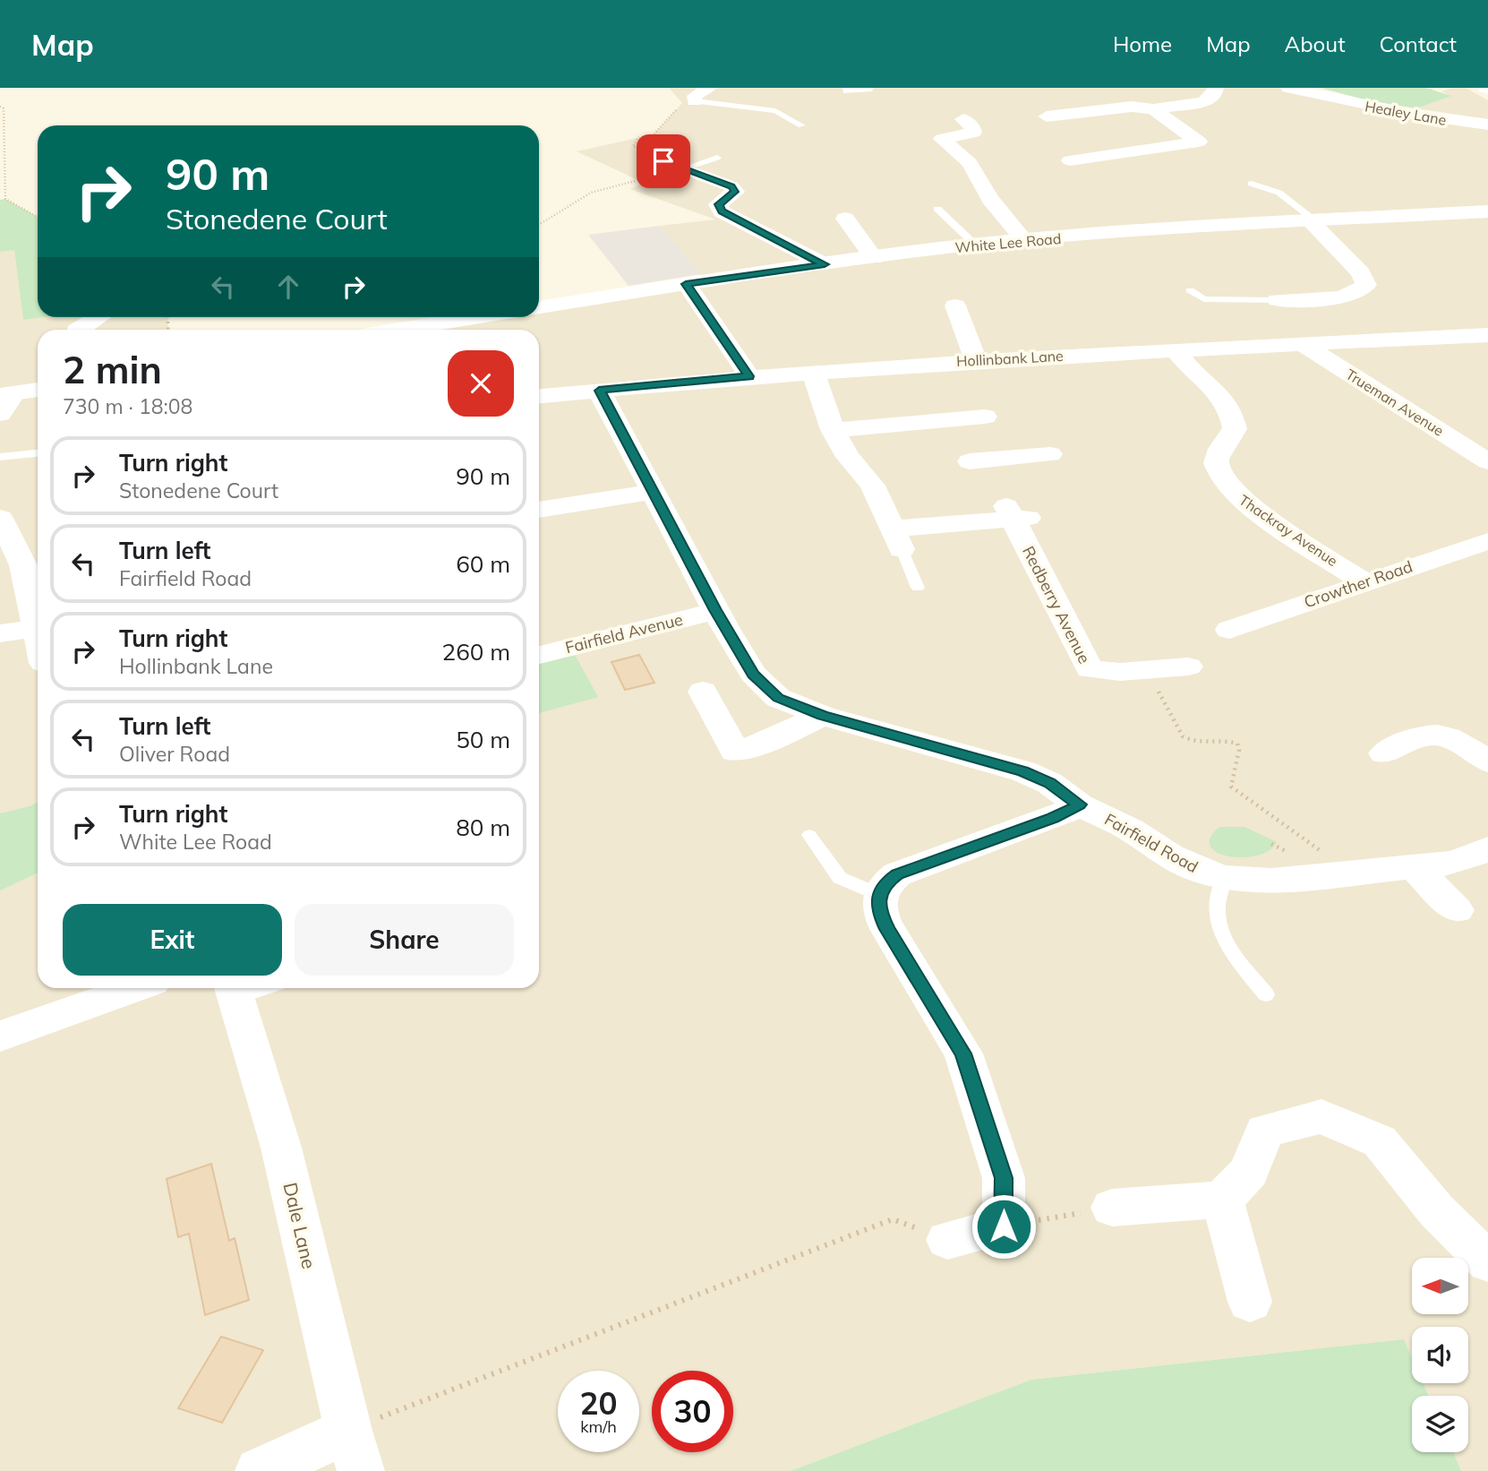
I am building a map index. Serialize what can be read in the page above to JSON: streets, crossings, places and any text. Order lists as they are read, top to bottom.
{
  "streets": {
    "main road": ["White Lee Road"],
    "street": [
      "Healey Lane",
      "Hollinbank Lane",
      "Trueman Avenue",
      "Thackray Avenue",
      "Crowther Road",
      "Redberry Avenue",
      "Fairfield Avenue",
      "Fairfield Road",
      "Dale Lane"
    ]
  },
  "crossings": [
    ["Hollinbank Lane", "Trueman Avenue"],
    ["Hollinbank Lane", "Thackray Avenue"],
    ["Hollinbank Lane", "Fairfield Road"],
    ["Thackray Avenue", "Crowther Road"],
    ["Fairfield Avenue", "Fairfield Road"]
  ],
  "north": "left",
  "page": {
    "header": "Map",
    "nav": [
      "Home",
      "Map",
      "About",
      "Contact"
    ],
    "turn": ["90 m", "Stonedene Court"],
    "heading": ["2 min", "730 m · 18:08"],
    "list": [
      {
        "name": "Turn right",
        "note": "Stonedene Court",
        "value": "90 m"
      },
      {
        "name": "Turn left",
        "note": "Fairfield Road",
        "value": "60 m"
      },
      {
        "name": "Turn right",
        "note": "Hollinbank Lane",
        "value": "260 m"
      },
      {
        "name": "Turn left",
        "note": "Oliver Road",
        "value": "50 m"
      },
      {
        "name": "Turn right",
        "note": "White Lee Road",
        "value": "80 m"
      }
    ],
    "buttons": ["Exit", "Share"],
    "speed": "20 km/h",
    "limit": "30"
  }
}
